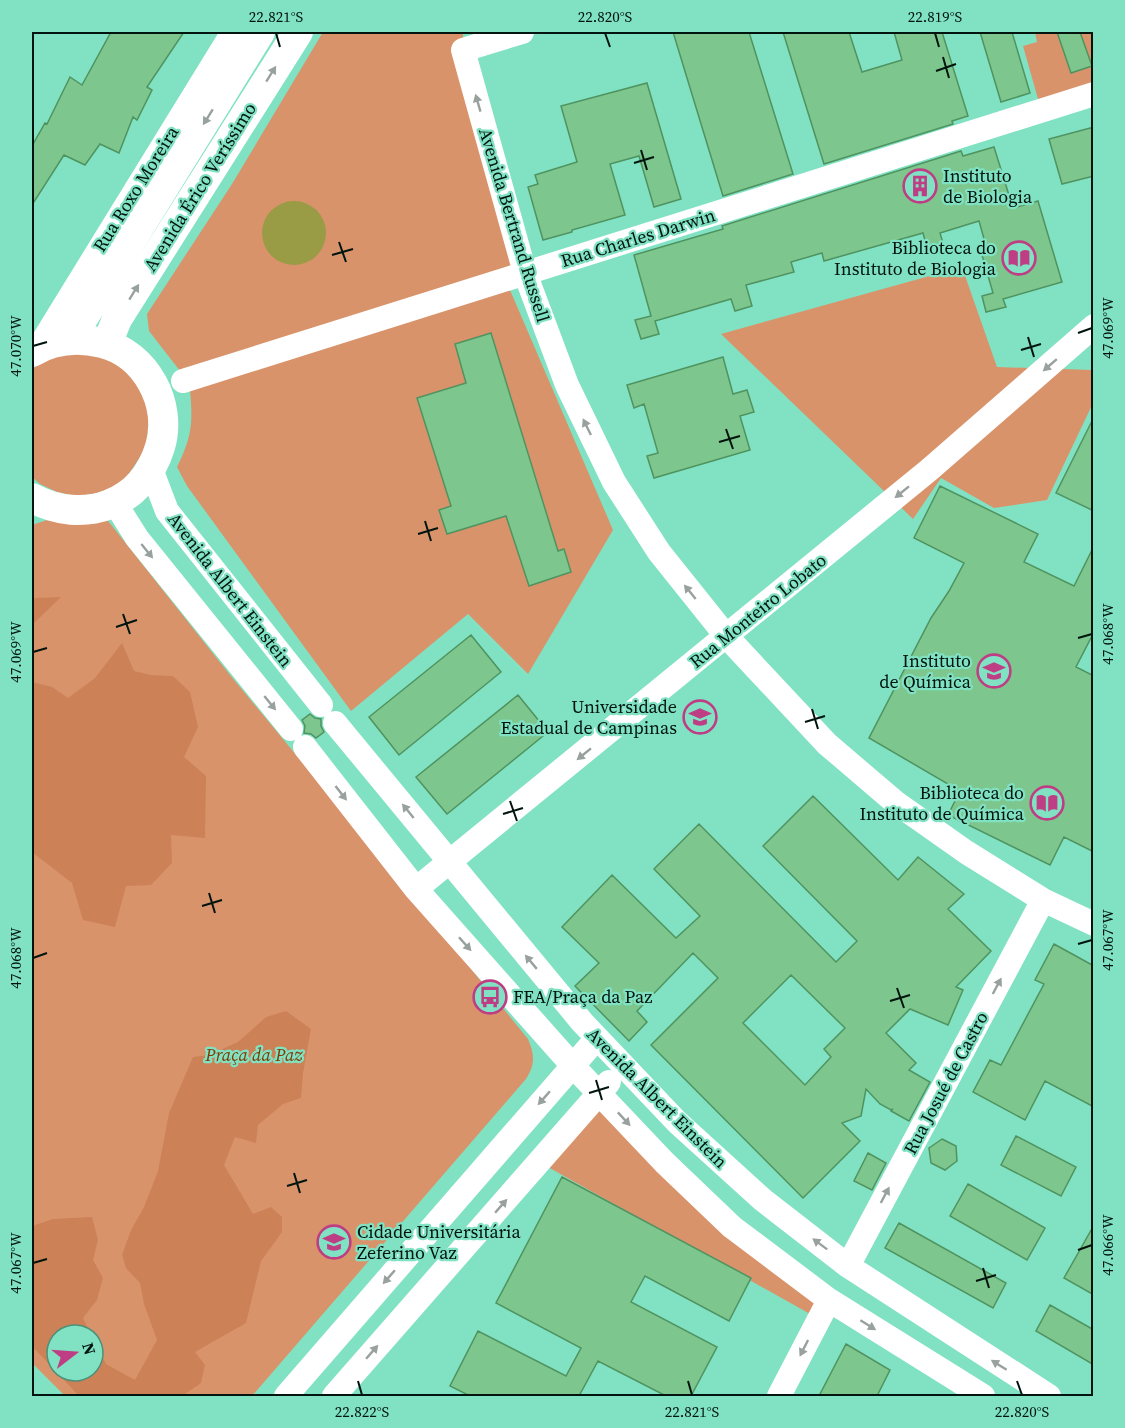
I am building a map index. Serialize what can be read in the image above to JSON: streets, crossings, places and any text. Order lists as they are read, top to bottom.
{
  "streets": {
    "main road": ["Avenida Érico Veríssimo"],
    "street": [
      "Rua Roxo Moreira",
      "Avenida Bertrand Russell",
      "Rua Charles Darwin",
      "Avenida Albert Einstein",
      "Rua Monteiro Lobato",
      "Rua Josué de Castro"
    ]
  },
  "crossings": [
    ["Avenida Bertrand Russell", "Rua Charles Darwin"],
    ["Avenida Bertrand Russell", "Rua Monteiro Lobato"],
    ["Avenida Bertrand Russell", "Rua Josué de Castro"],
    ["Avenida Albert Einstein", "Rua Monteiro Lobato"],
    ["Avenida Albert Einstein", "Rua Josué de Castro"]
  ],
  "one_way": ["Avenida Bertrand Russell", "Rua Monteiro Lobato", "Rua Josué de Castro"],
  "parks": ["Praça da Paz"],
  "places": {
    "building": ["Instituto de Biologia"],
    "library": ["Biblioteca do Instituto de Biologia", "Biblioteca do Instituto de Química"],
    "school or university": ["Instituto de Química", "Universidade Estadual de Campinas", "Cidade Universitária Zeferino Vaz"],
    "bus stop": ["FEA/Praça da Paz"]
  },
  "north": "right",
  "coordinates": [
    "22.821°S",
    "22.820°S",
    "22.819°S",
    "47.069°W",
    "47.070°W",
    "47.068°W",
    "47.067°W",
    "47.066°W",
    "22.822°S"
  ]
}
